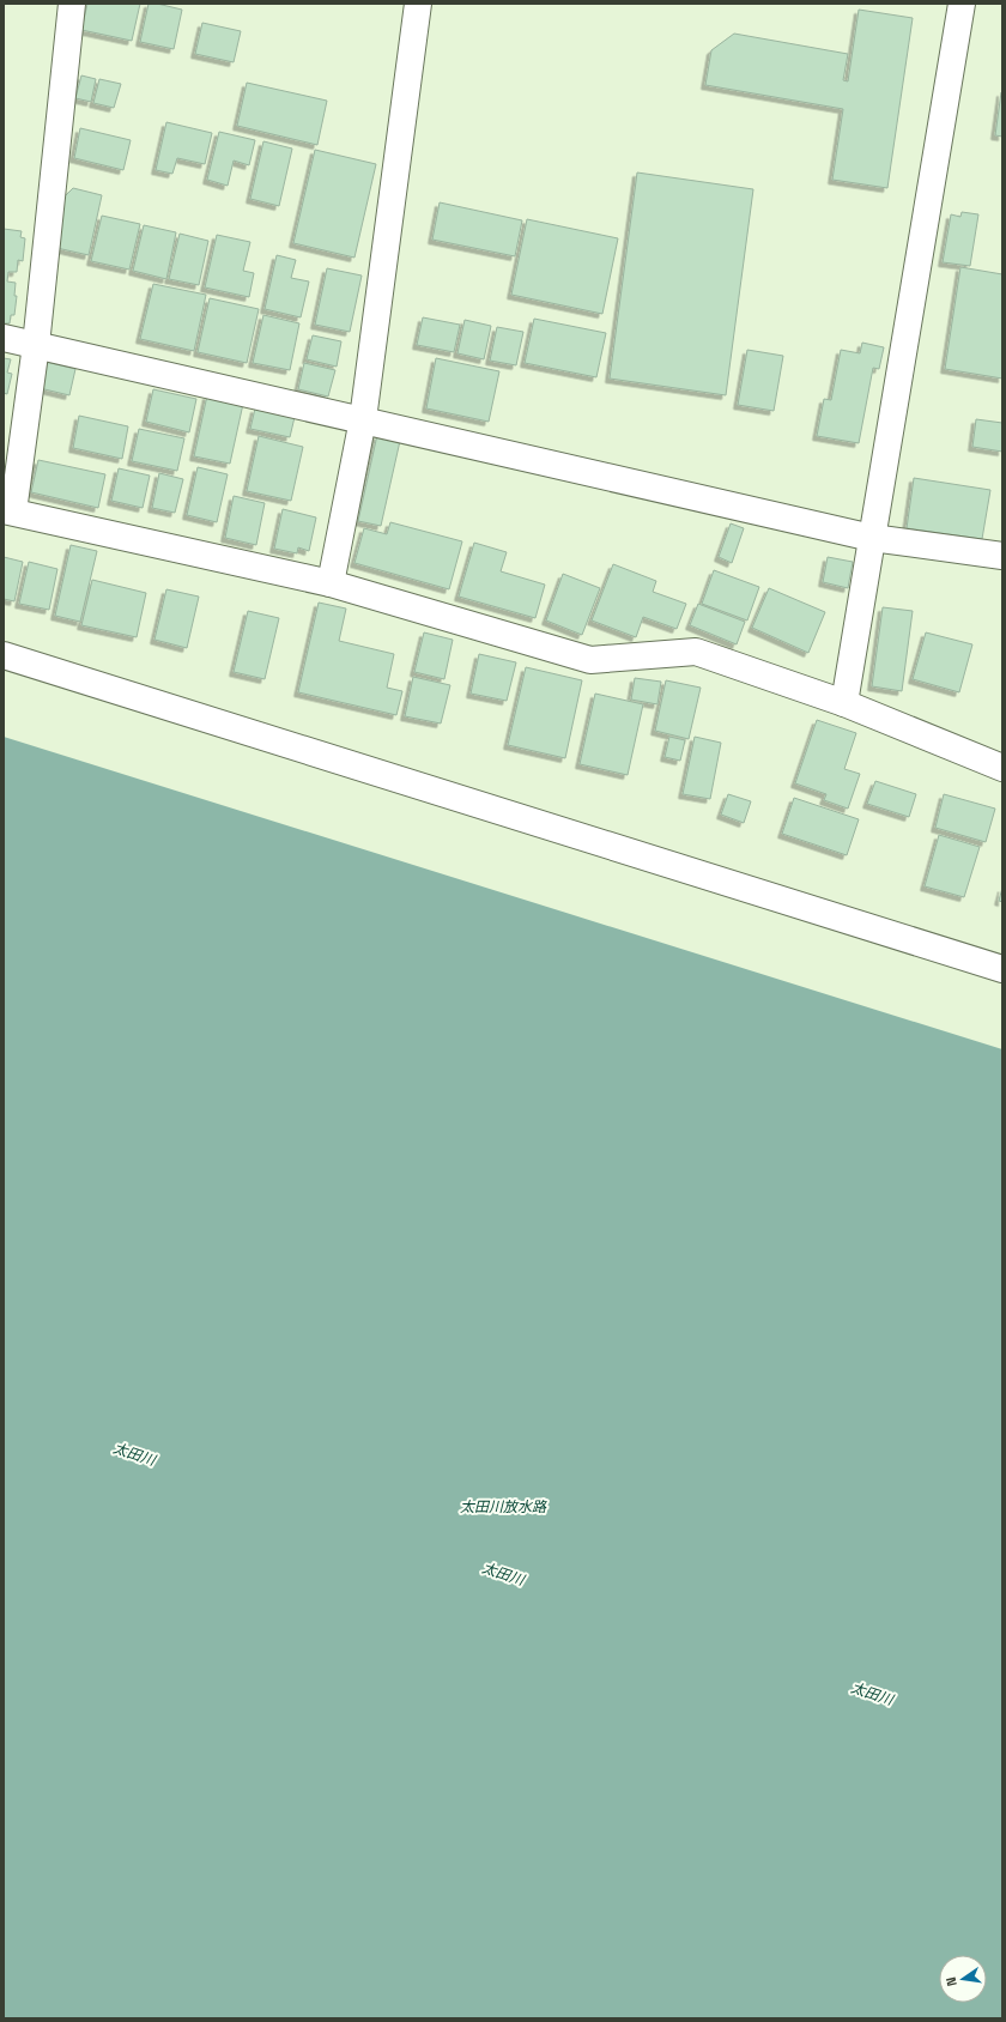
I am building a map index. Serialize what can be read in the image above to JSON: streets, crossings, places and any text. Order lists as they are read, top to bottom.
{
  "water": ["太田川", "太田川放水路"],
  "north": "left"
}
